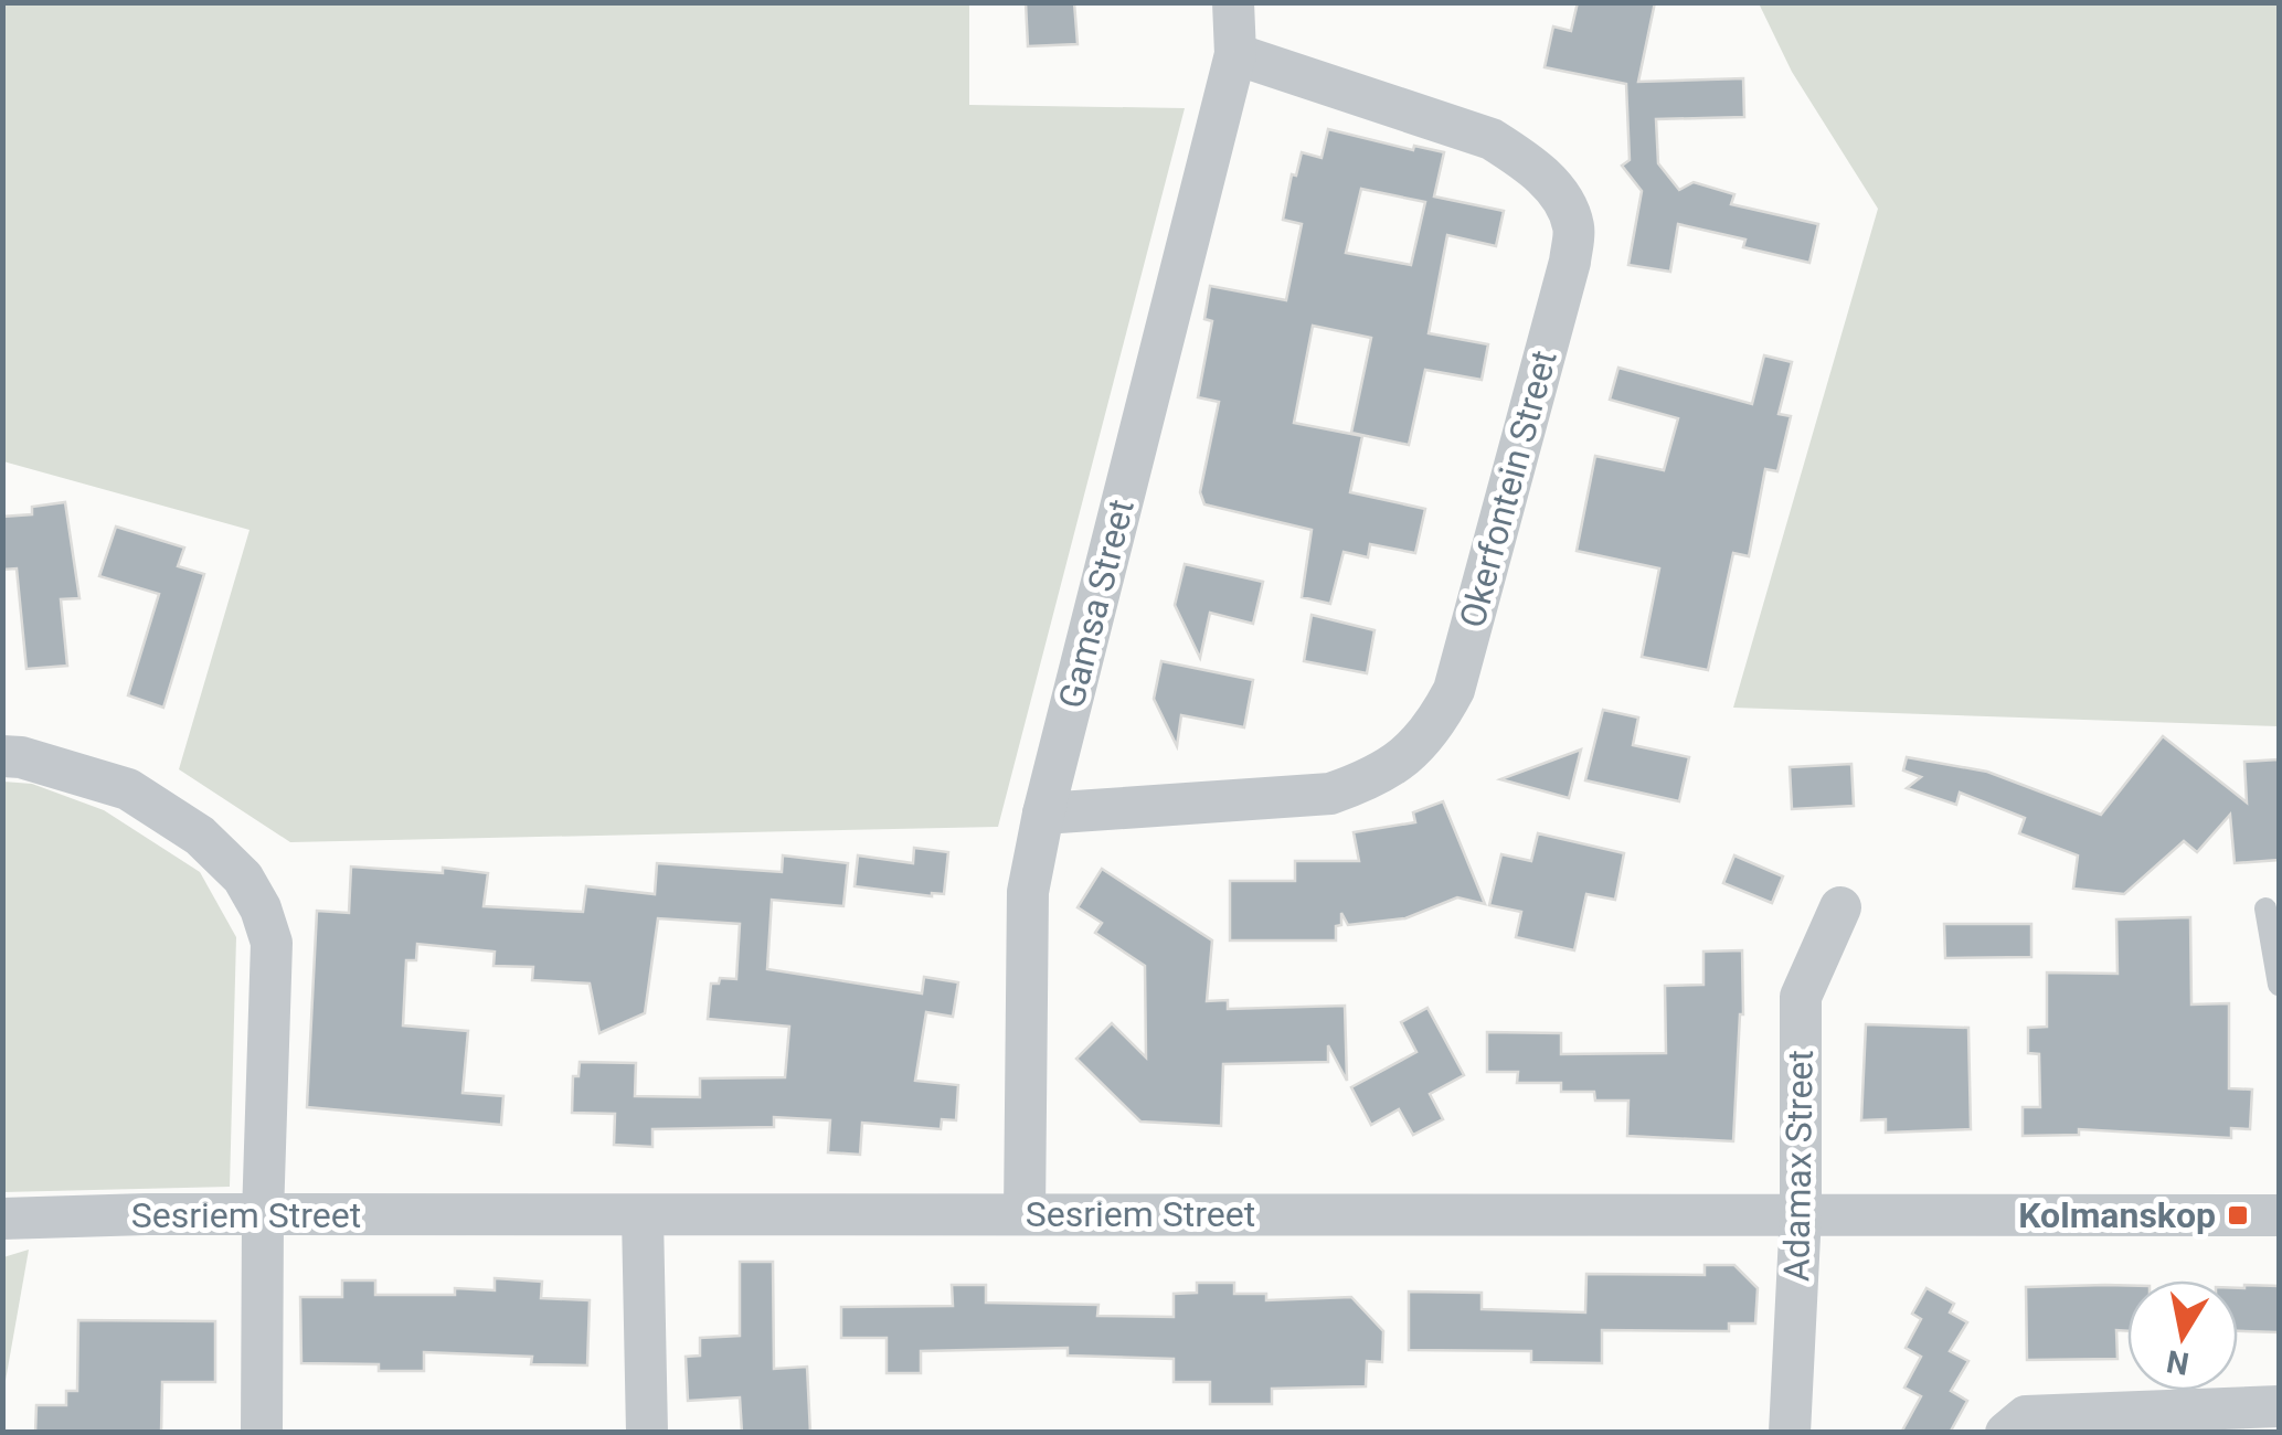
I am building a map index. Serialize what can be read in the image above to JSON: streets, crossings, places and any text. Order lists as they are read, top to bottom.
{
  "streets": {
    "street": [
      "Okerfontein Street",
      "Gamsa Street",
      "Adamax Street",
      "Sesriem Street"
    ]
  },
  "crossings": [
    ["Okerfontein Street", "Gamsa Street"],
    ["Gamsa Street", "Sesriem Street"],
    ["Adamax Street", "Sesriem Street"]
  ],
  "places": {
    "transit": ["Kolmanskop"]
  },
  "north": "bottom"
}
